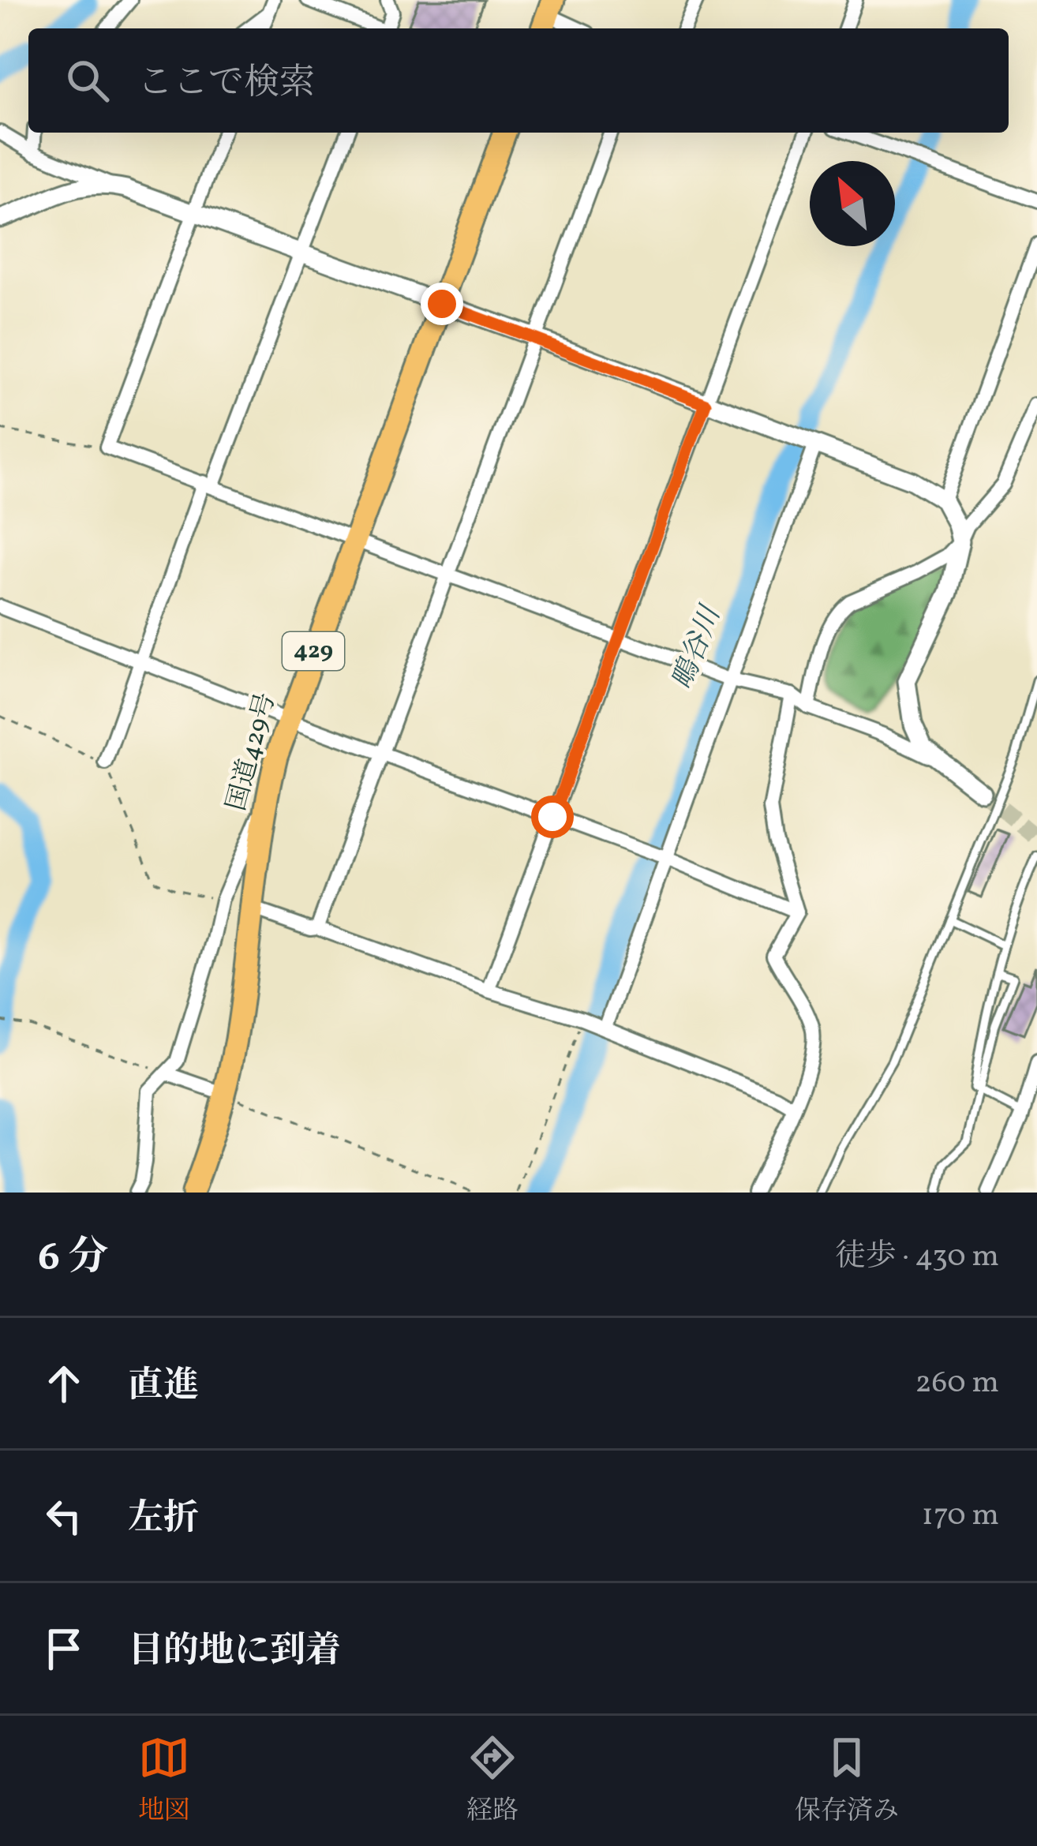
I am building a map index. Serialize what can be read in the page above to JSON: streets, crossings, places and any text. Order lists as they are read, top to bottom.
{
  "streets": {
    "highway": ["429", "国道429号"]
  },
  "water": ["鴫谷川"],
  "north": "top left",
  "page": {
    "search": "ここで検索",
    "heading": ["6 分", "徒歩 · 430 m"],
    "list": [
      ["直進", "260 m"],
      ["左折", "170 m"],
      "目的地に到着"
    ],
    "nav": ["地図", "経路", "保存済み"]
  }
}
